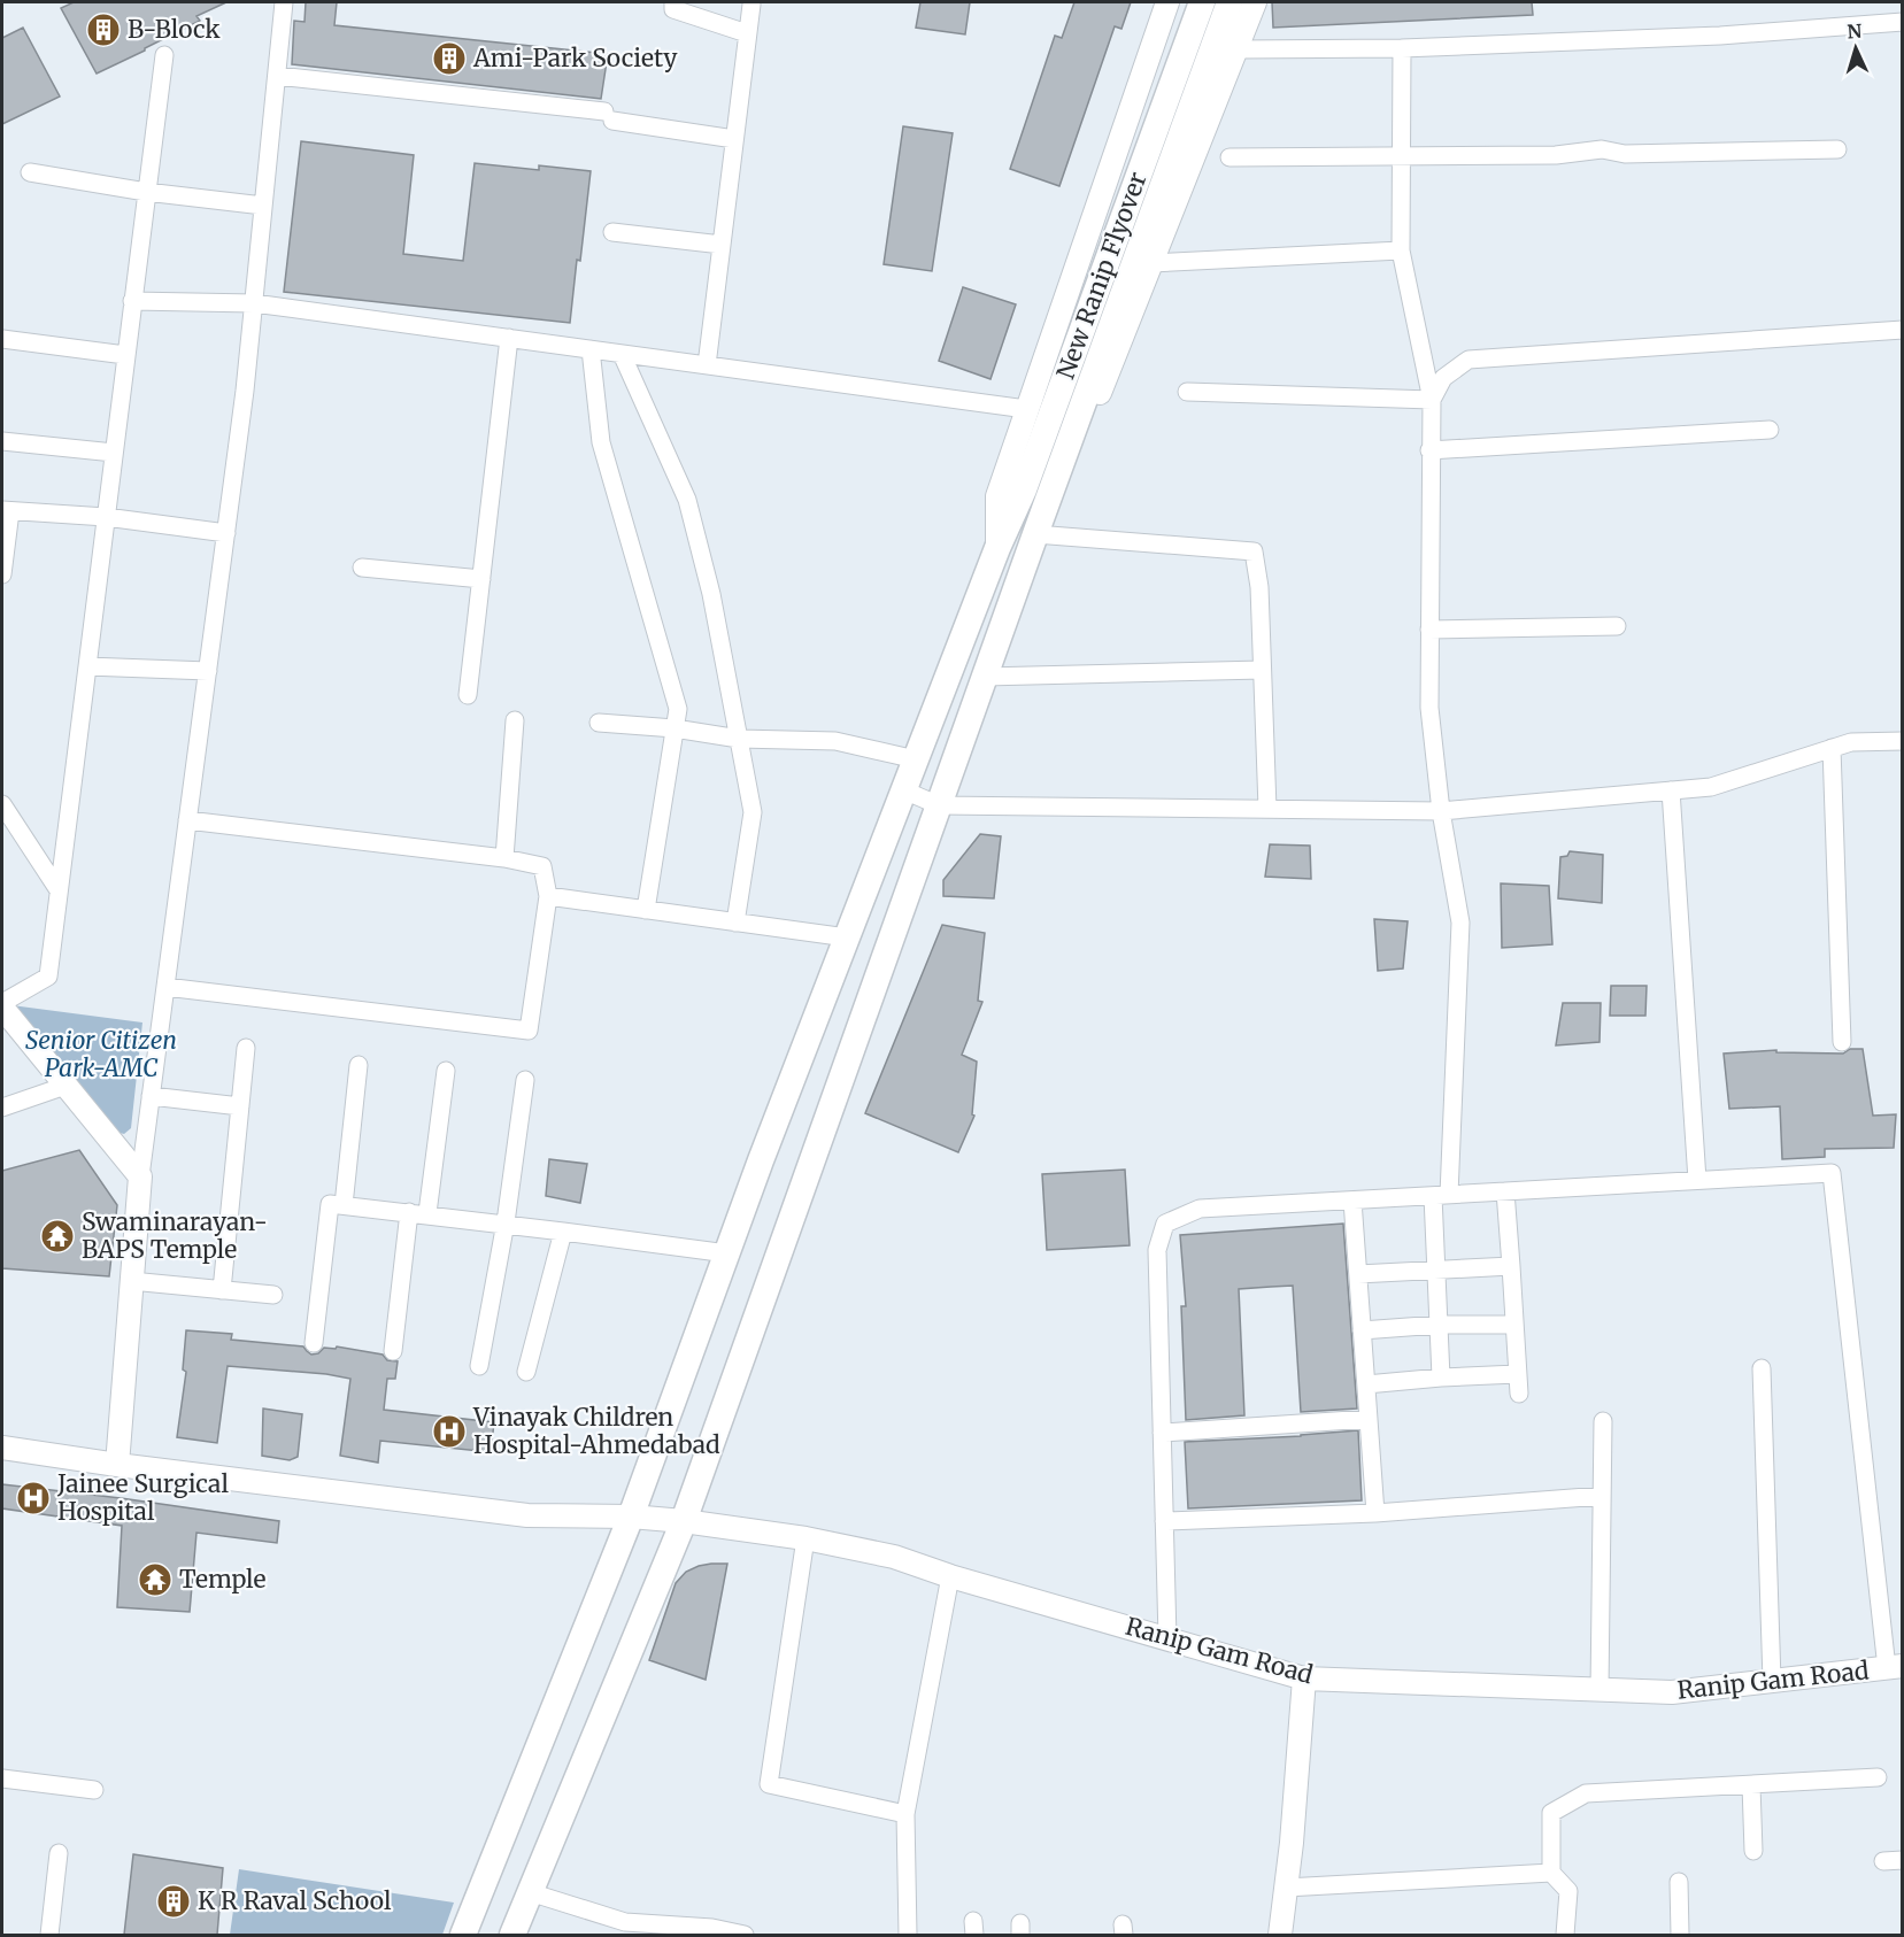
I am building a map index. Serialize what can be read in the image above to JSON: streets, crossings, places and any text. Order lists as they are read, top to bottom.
{
  "streets": {
    "main road": ["New Ranip Flyover"],
    "street": ["Ranip Gam Road"]
  },
  "crossings": [
    ["New Ranip Flyover", "Ranip Gam Road"]
  ],
  "parks": ["Senior Citizen Park-AMC"],
  "places": {
    "building": ["B-Block", "Ami-Park Society", "K R Raval School"],
    "temple": ["Swaminarayan- BAPS Temple", "Temple"],
    "hospital": ["Vinayak Children Hospital-Ahmedabad", "Jainee Surgical Hospital"]
  },
  "north": "top"
}
